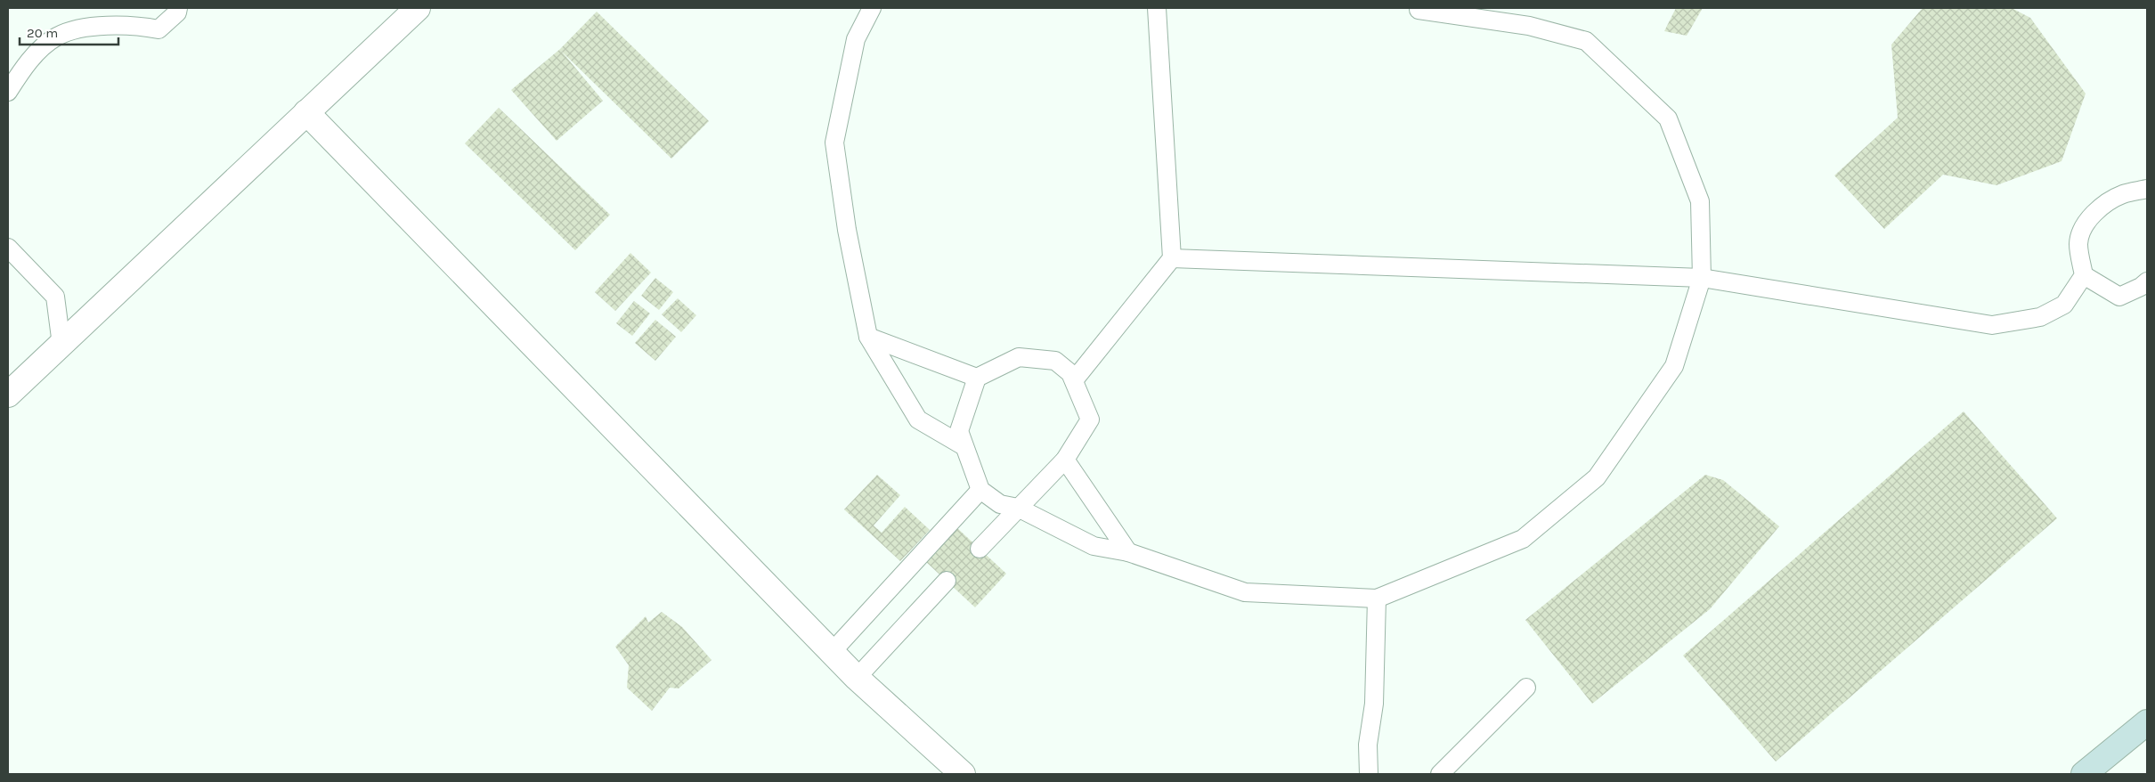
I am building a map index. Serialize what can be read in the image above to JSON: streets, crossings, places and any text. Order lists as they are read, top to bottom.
{
  "scale_bar": "20 m"
}
